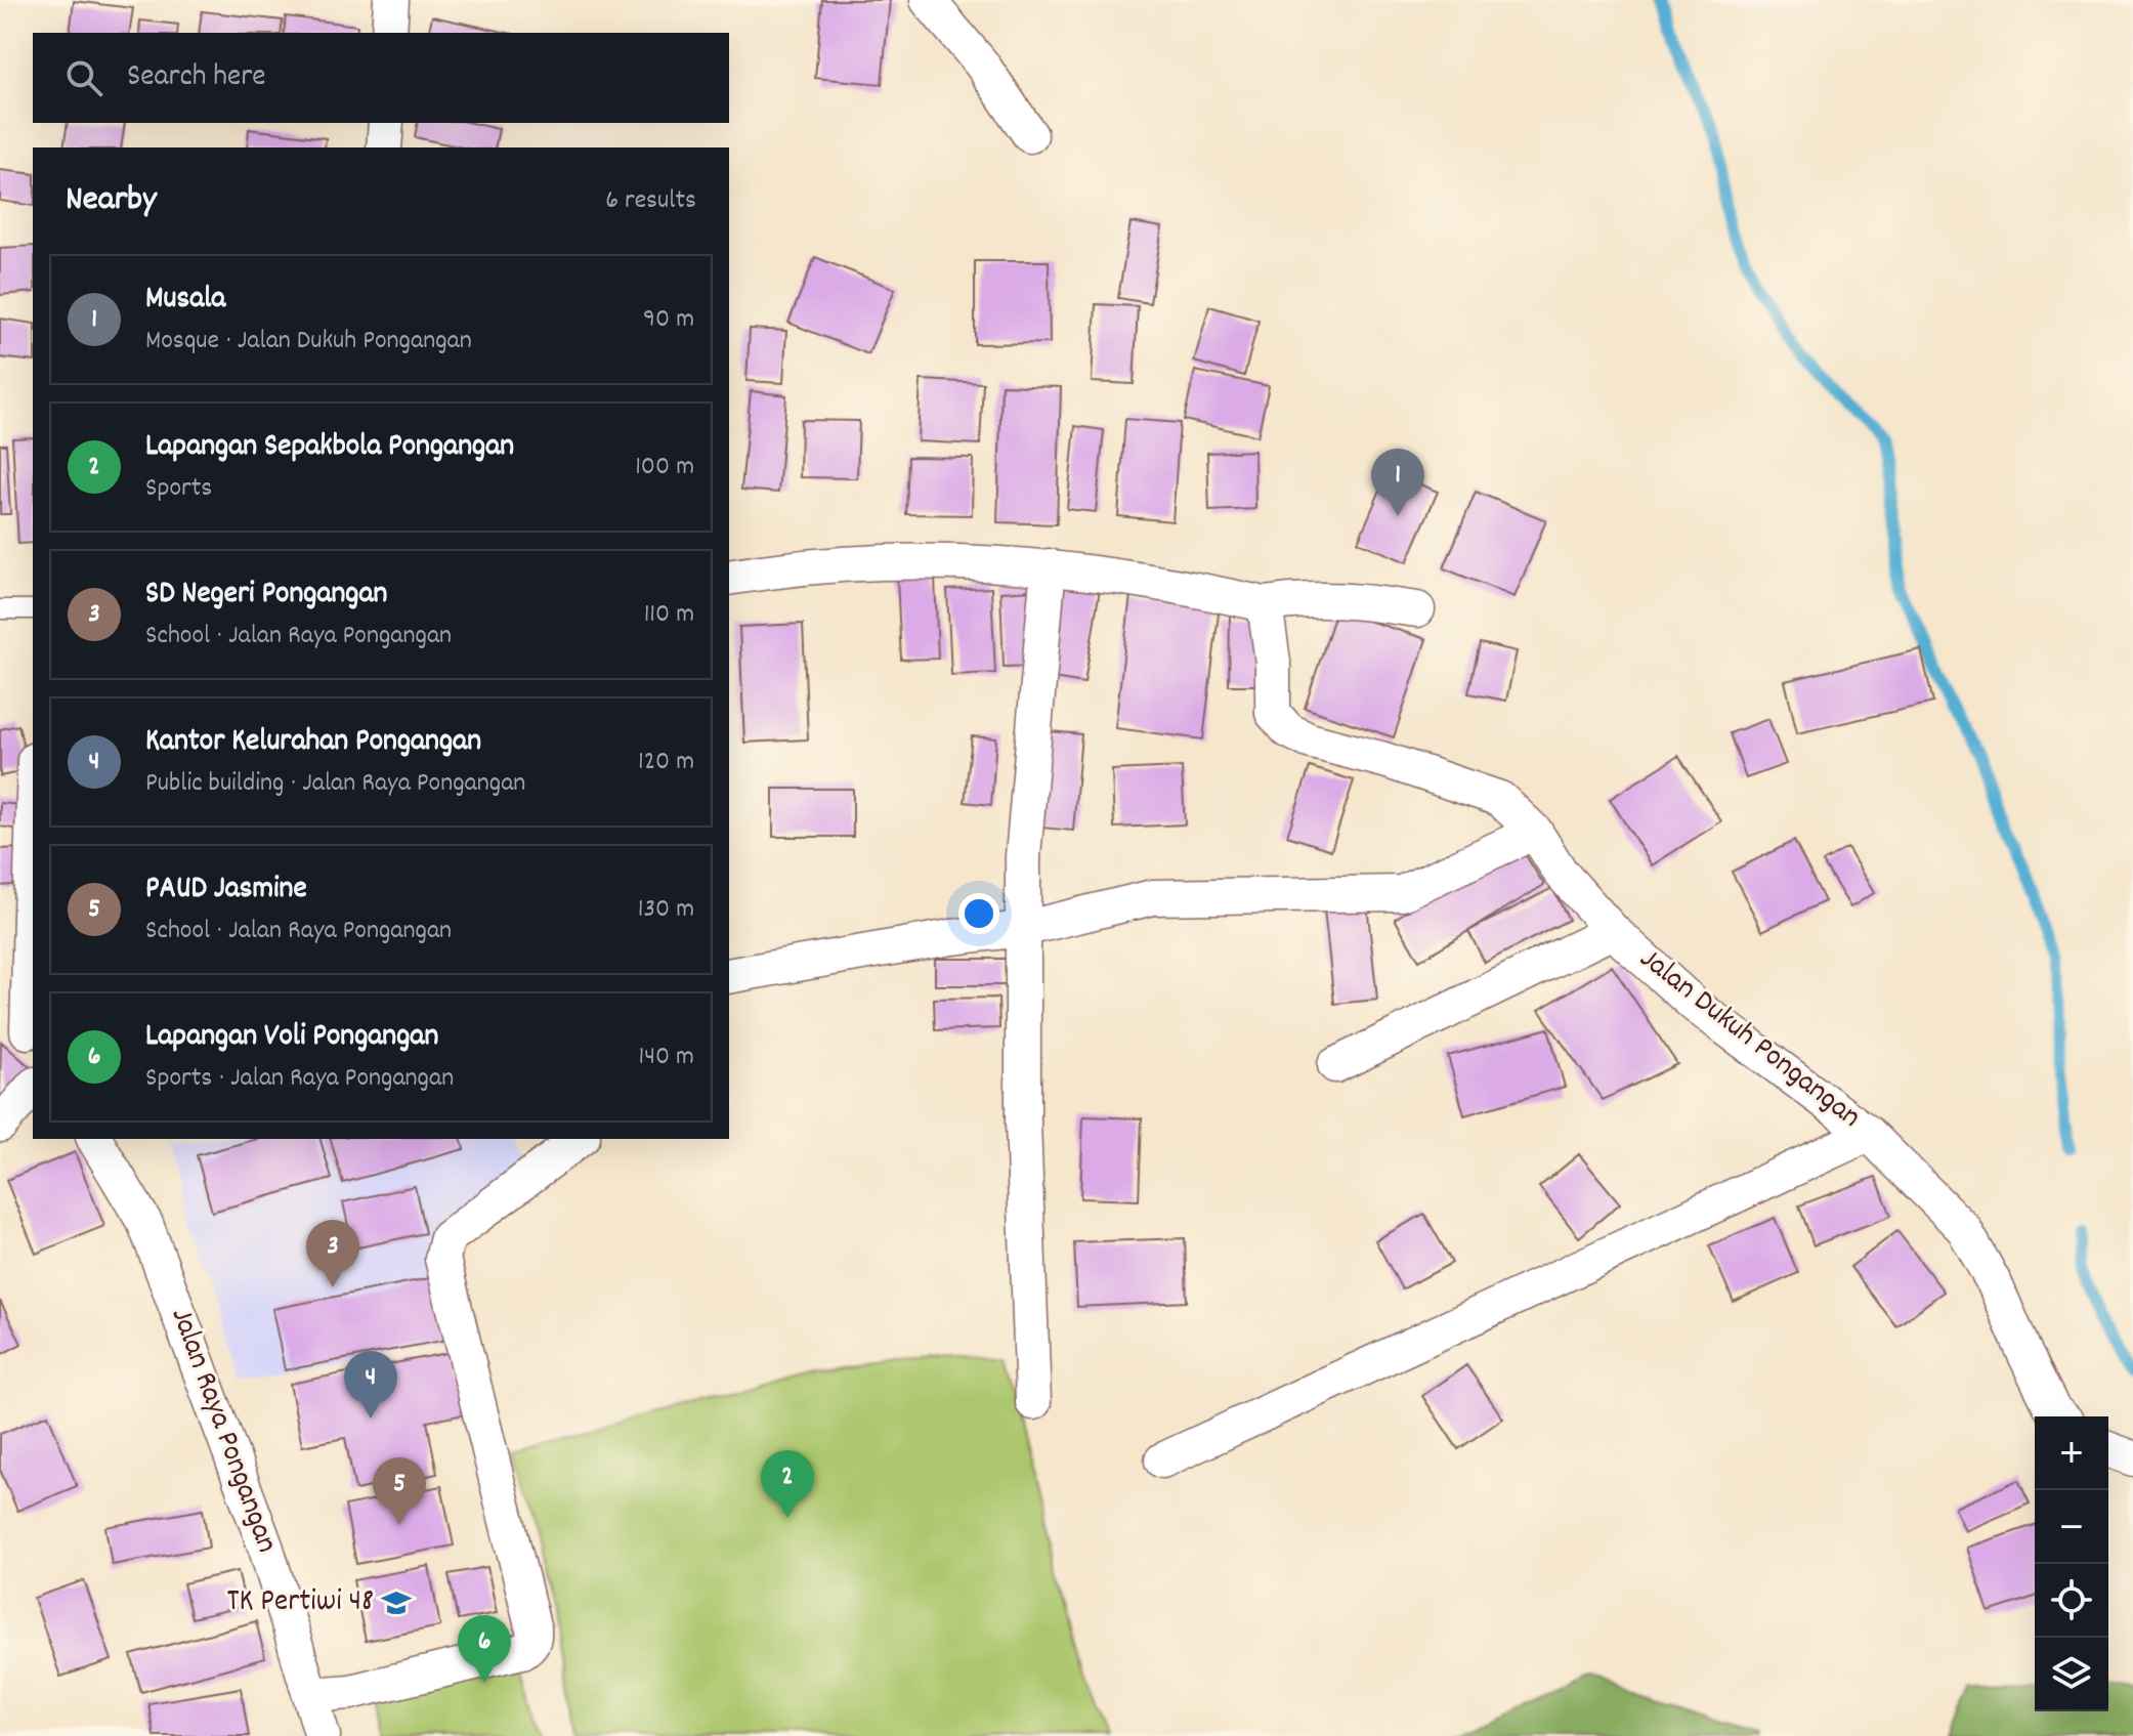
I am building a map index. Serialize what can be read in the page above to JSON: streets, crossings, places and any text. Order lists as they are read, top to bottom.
{
  "streets": {
    "street": ["Jalan Dukuh Pongangan", "Jalan Raya Pongangan"]
  },
  "places": {
    "school or university": ["TK Pertiwi 48"]
  },
  "page": {
    "search": "Search here",
    "heading": ["Nearby", "6 results"],
    "list": [
      {
        "mark": "1",
        "name": "Musala",
        "note": "Mosque · Jalan Dukuh Pongangan",
        "value": "90 m"
      },
      {
        "mark": "2",
        "name": "Lapangan Sepakbola Pongangan",
        "note": "Sports",
        "value": "100 m"
      },
      {
        "mark": "3",
        "name": "SD Negeri Pongangan",
        "note": "School · Jalan Raya Pongangan",
        "value": "110 m"
      },
      {
        "mark": "4",
        "name": "Kantor Kelurahan Pongangan",
        "note": "Public building · Jalan Raya Pongangan",
        "value": "120 m"
      },
      {
        "mark": "5",
        "name": "PAUD Jasmine",
        "note": "School · Jalan Raya Pongangan",
        "value": "130 m"
      },
      {
        "mark": "6",
        "name": "Lapangan Voli Pongangan",
        "note": "Sports · Jalan Raya Pongangan",
        "value": "140 m"
      }
    ],
    "pins": [
      "1",
      "3",
      "4",
      "2",
      "5",
      "6"
    ],
    "map_buttons": ["+", "−"]
  }
}
